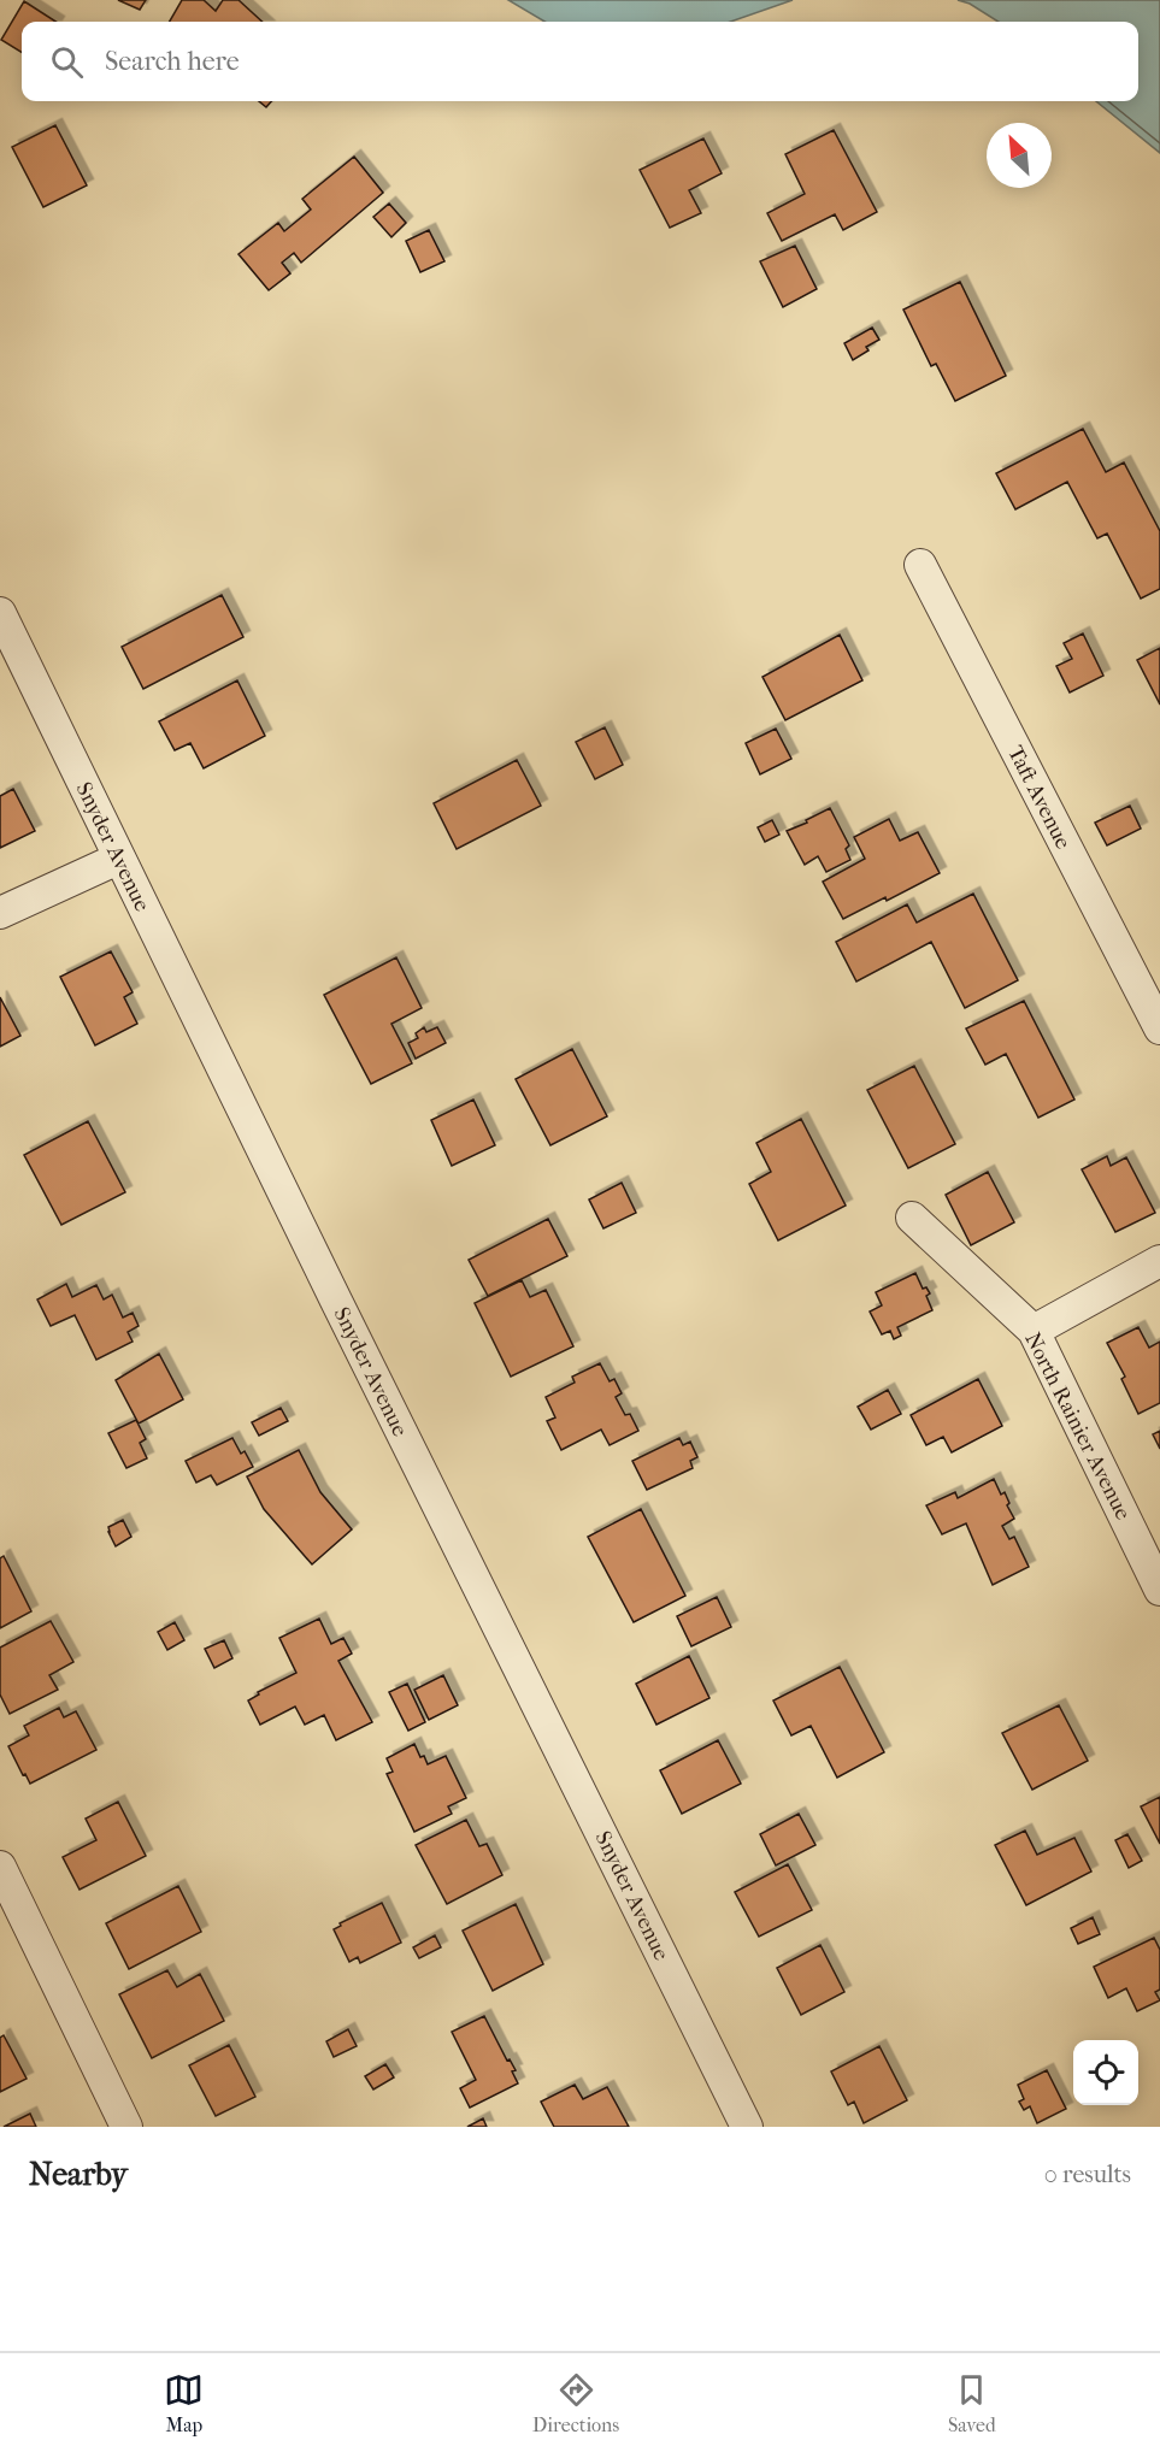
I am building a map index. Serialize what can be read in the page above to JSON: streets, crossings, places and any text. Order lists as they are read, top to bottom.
{
  "streets": {
    "street": ["Taft Avenue", "Snyder Avenue", "North Rainier Avenue"]
  },
  "north": "top left",
  "page": {
    "search": "Search here",
    "heading": ["Nearby", "0 results"],
    "nav": ["Map", "Directions", "Saved"]
  }
}
